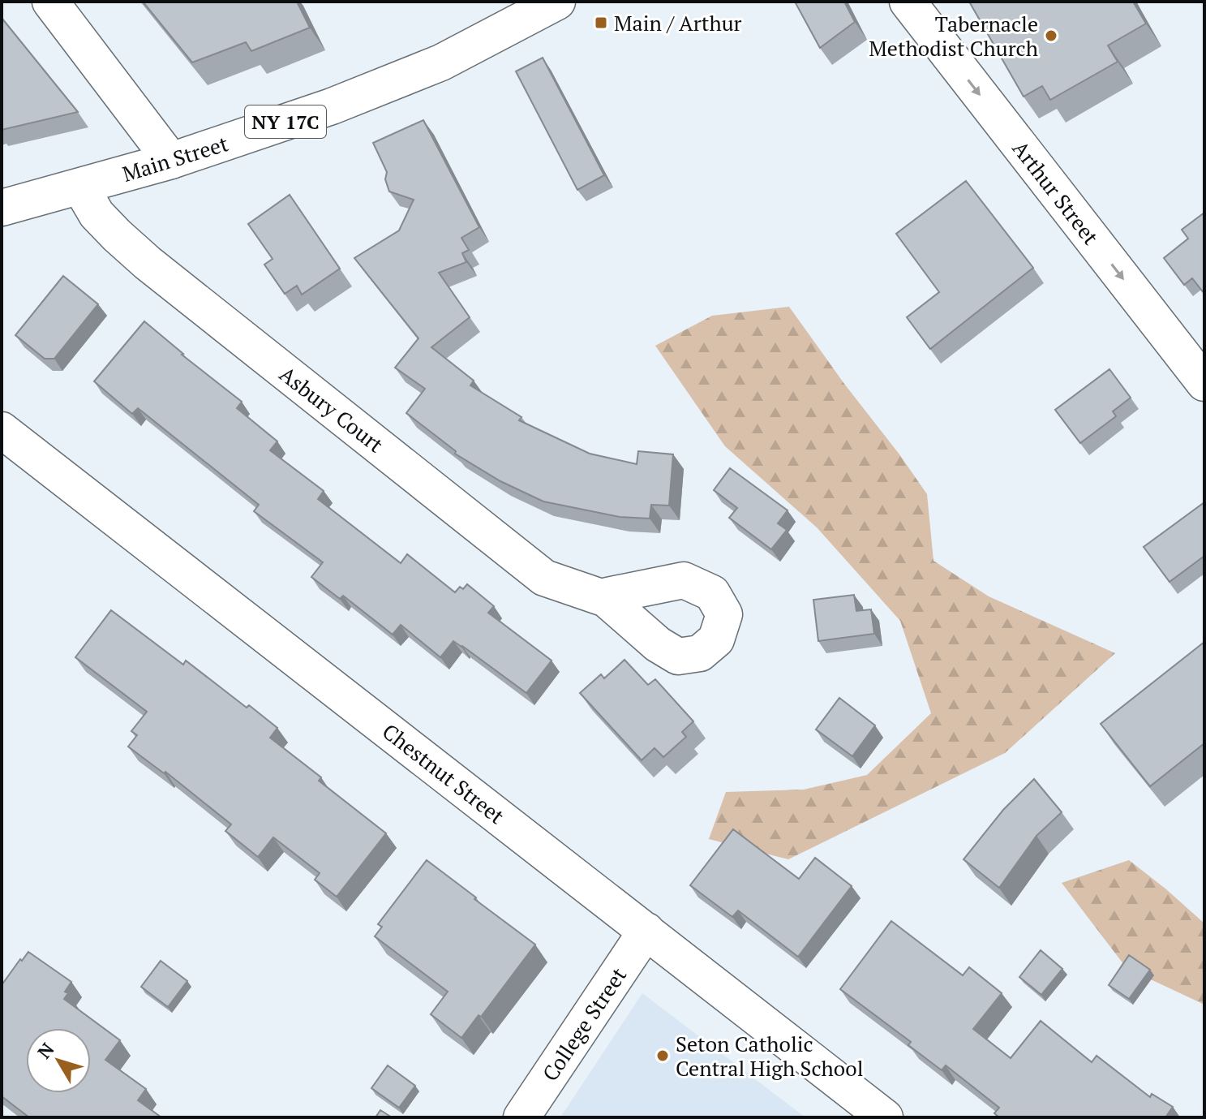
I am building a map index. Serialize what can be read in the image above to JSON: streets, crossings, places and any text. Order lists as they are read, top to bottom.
{
  "streets": {
    "street": [
      "NY 17C",
      "Main Street",
      "Arthur Street",
      "Asbury Court",
      "Chestnut Street",
      "College Street"
    ]
  },
  "crossings": [
    ["Main Street", "Asbury Court"],
    ["Chestnut Street", "College Street"]
  ],
  "one_way": ["Arthur Street"],
  "places": {
    "transit": ["Main / Arthur"],
    "other": ["Tabernacle Methodist Church", "Seton Catholic Central High School"]
  },
  "north": "top left"
}
